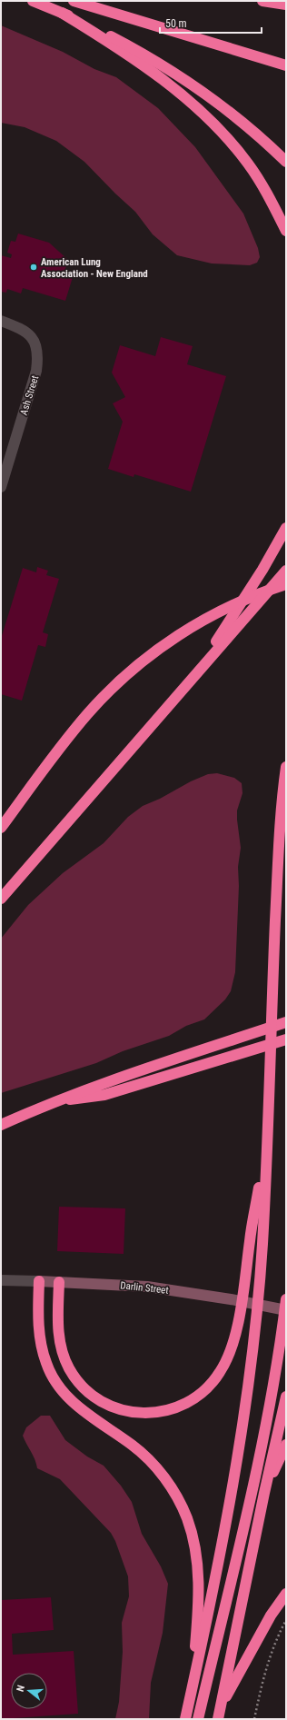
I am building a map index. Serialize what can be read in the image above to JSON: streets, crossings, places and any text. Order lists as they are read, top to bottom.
{
  "streets": {
    "main road": ["Darlin Street"],
    "street": ["Ash Street"]
  },
  "places": ["American Lung Association - New England"],
  "scale_bar": "50 m",
  "north": "left"
}
